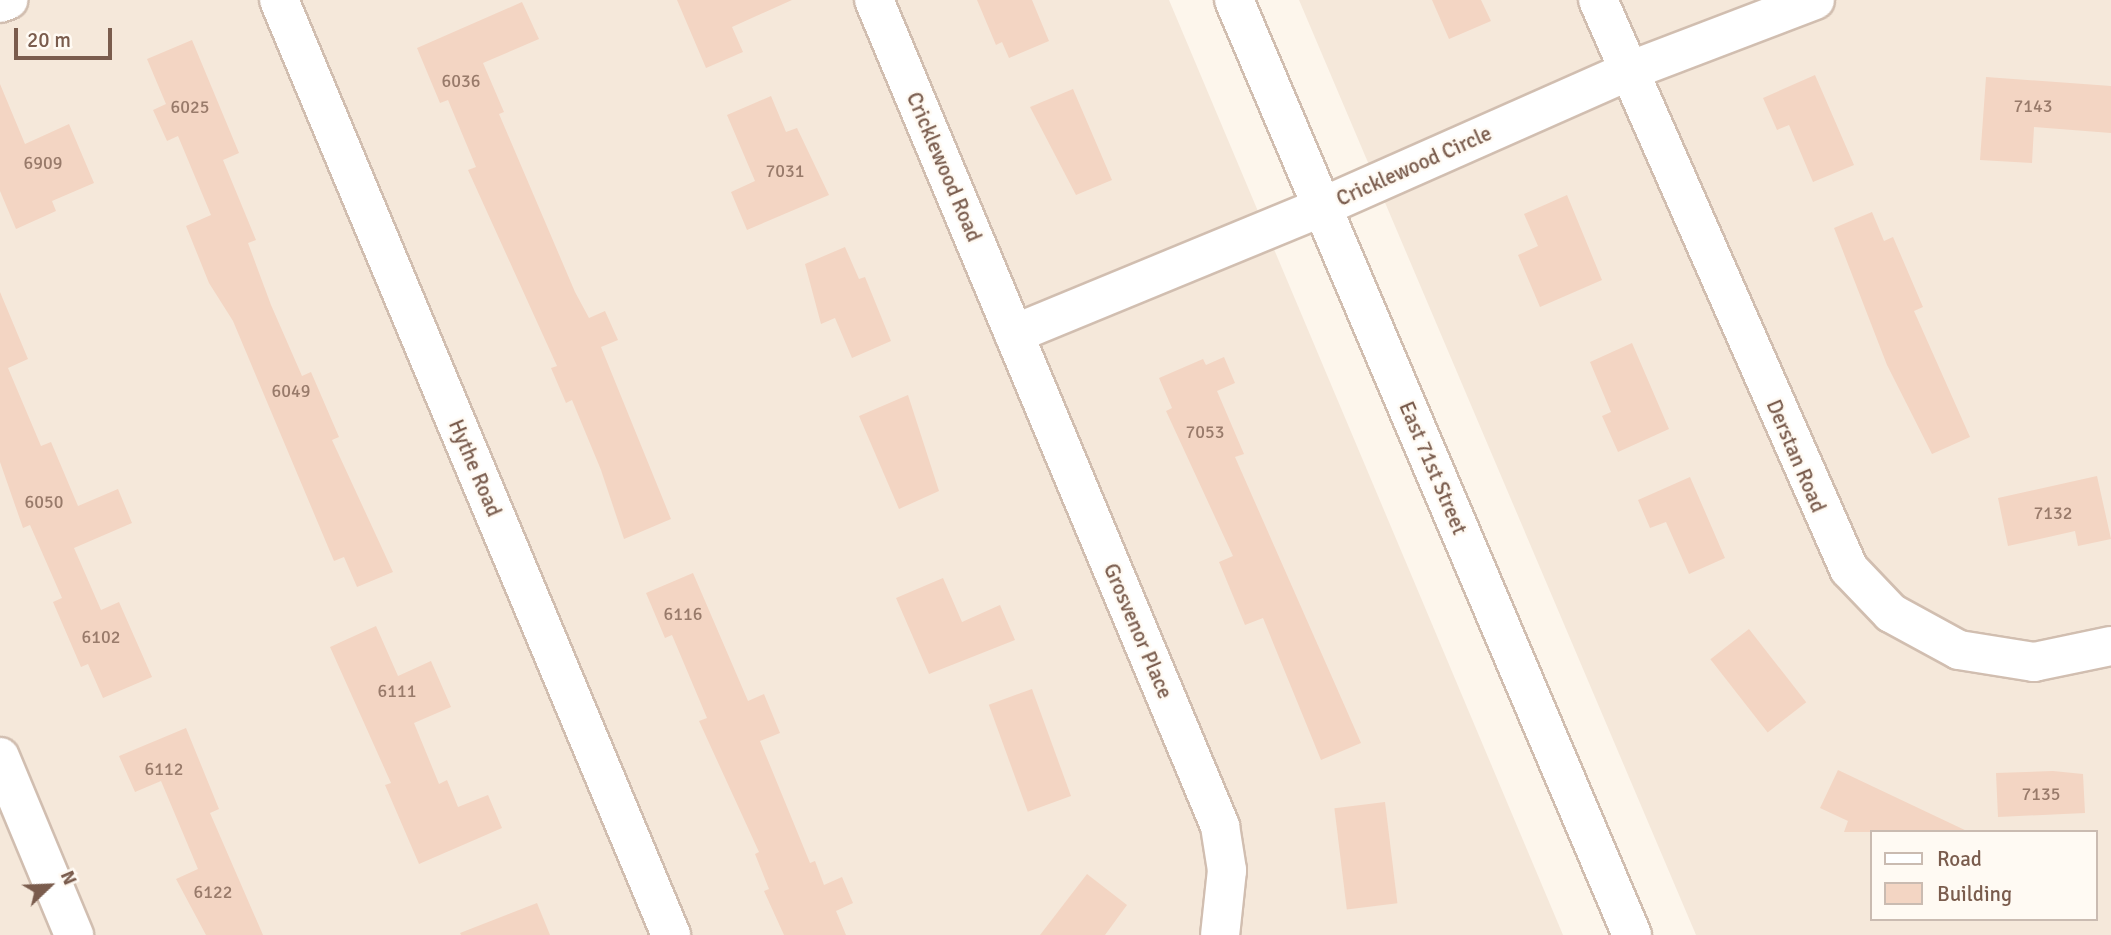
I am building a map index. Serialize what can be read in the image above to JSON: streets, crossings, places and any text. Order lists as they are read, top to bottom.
{
  "streets": {
    "street": [
      "Cricklewood Circle",
      "Cricklewood Road",
      "Derstan Road",
      "Hythe Road",
      "East 71st Street",
      "Grosvenor Place"
    ]
  },
  "crossings": [
    ["Cricklewood Circle", "Cricklewood Road"],
    ["Cricklewood Circle", "Derstan Road"],
    ["Cricklewood Circle", "East 71st Street"],
    ["Cricklewood Circle", "Grosvenor Place"],
    ["Cricklewood Road", "Grosvenor Place"]
  ],
  "house_numbers": [
    "6036",
    "7143",
    "6025",
    "6909",
    "7031",
    "6049",
    "7053",
    "6050",
    "7132",
    "6116",
    "6102",
    "6111",
    "6112",
    "7135",
    "6122"
  ],
  "legend": ["Road", "Building"],
  "scale_bar": "20 m",
  "north": "top right"
}
